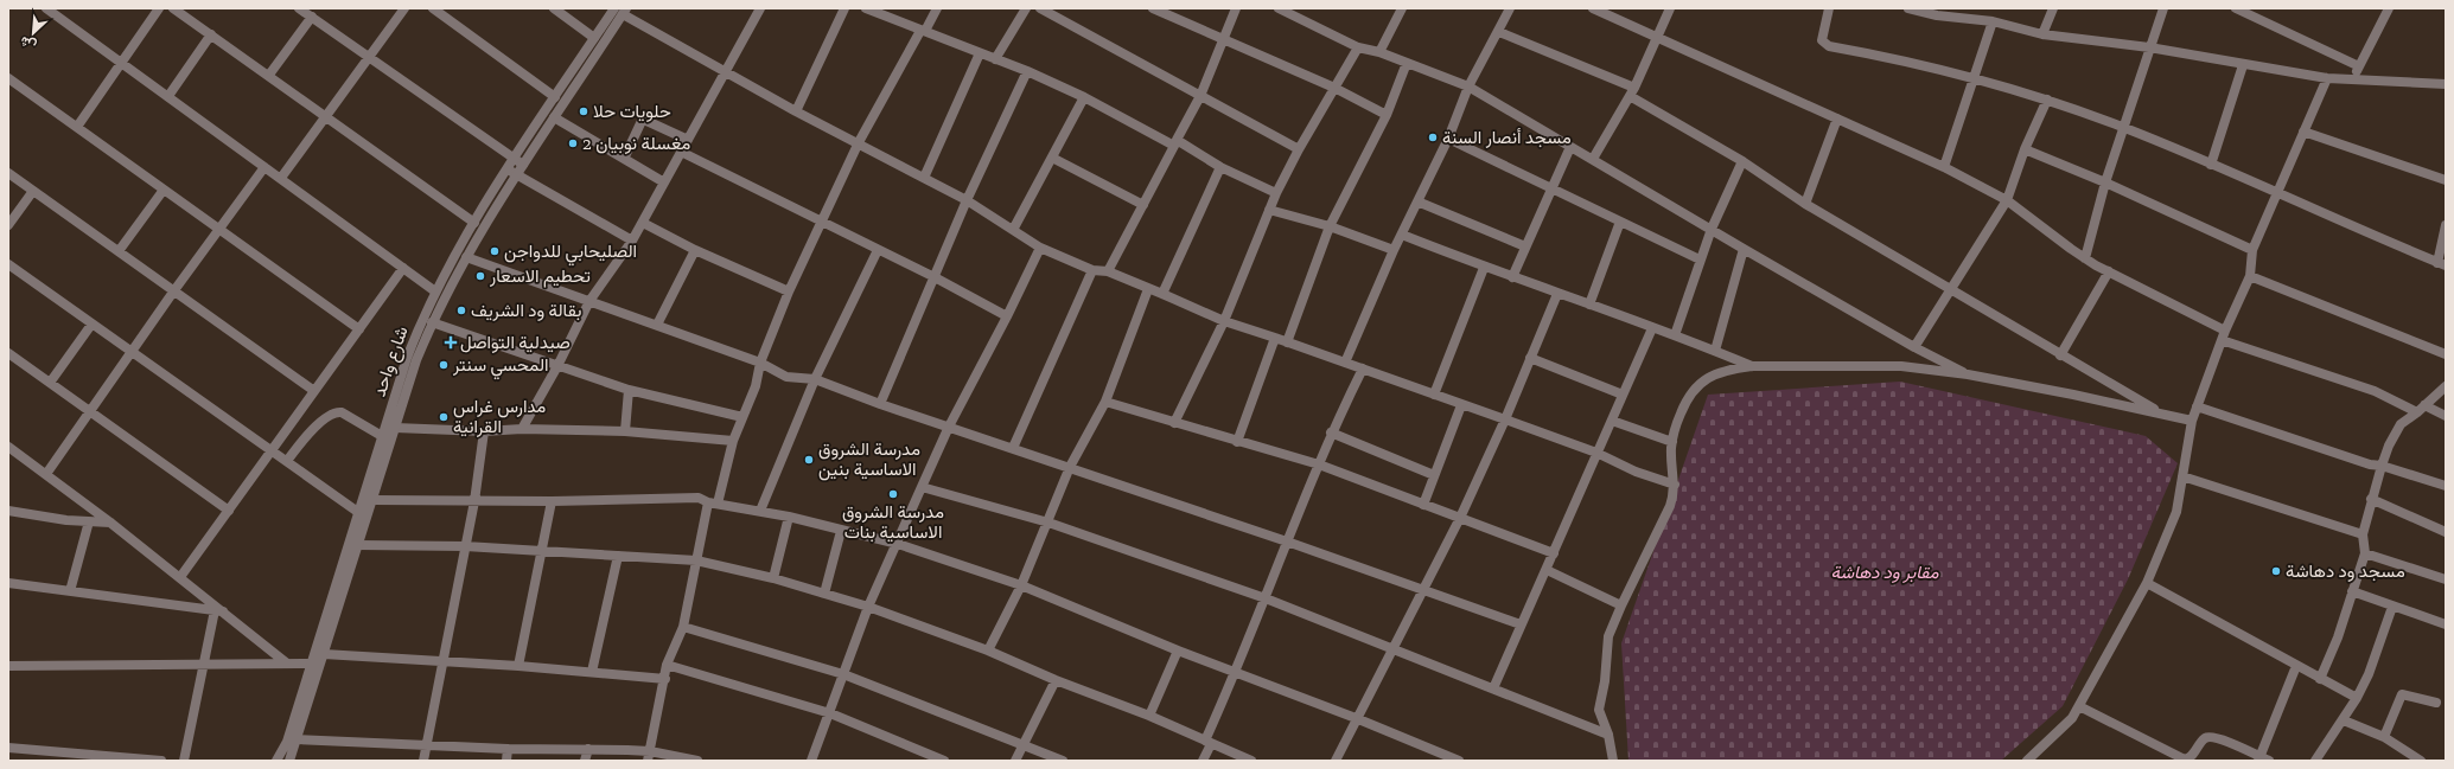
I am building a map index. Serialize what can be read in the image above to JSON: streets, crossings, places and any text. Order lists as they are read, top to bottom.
{
  "streets": {
    "street": ["شارع واحد"]
  },
  "parks": ["مقابر ود دهاشة"],
  "places": {
    "other": [
      "حلويات حلا",
      "مسجد أنصار السنة",
      "مغسلة نوبيان 2",
      "الصليحابي للدواجن",
      "تحطيم الاسعار",
      "بقالة ود الشريف",
      "المحسي سنتر",
      "مدارس غراس القرانية",
      "مدرسة الشروق الاساسية بنين",
      "مدرسة الشروق الاساسية بنات",
      "مسجد ود دهاشة"
    ],
    "health": ["صيدلية التواصل"]
  },
  "north": "bottom left"
}
